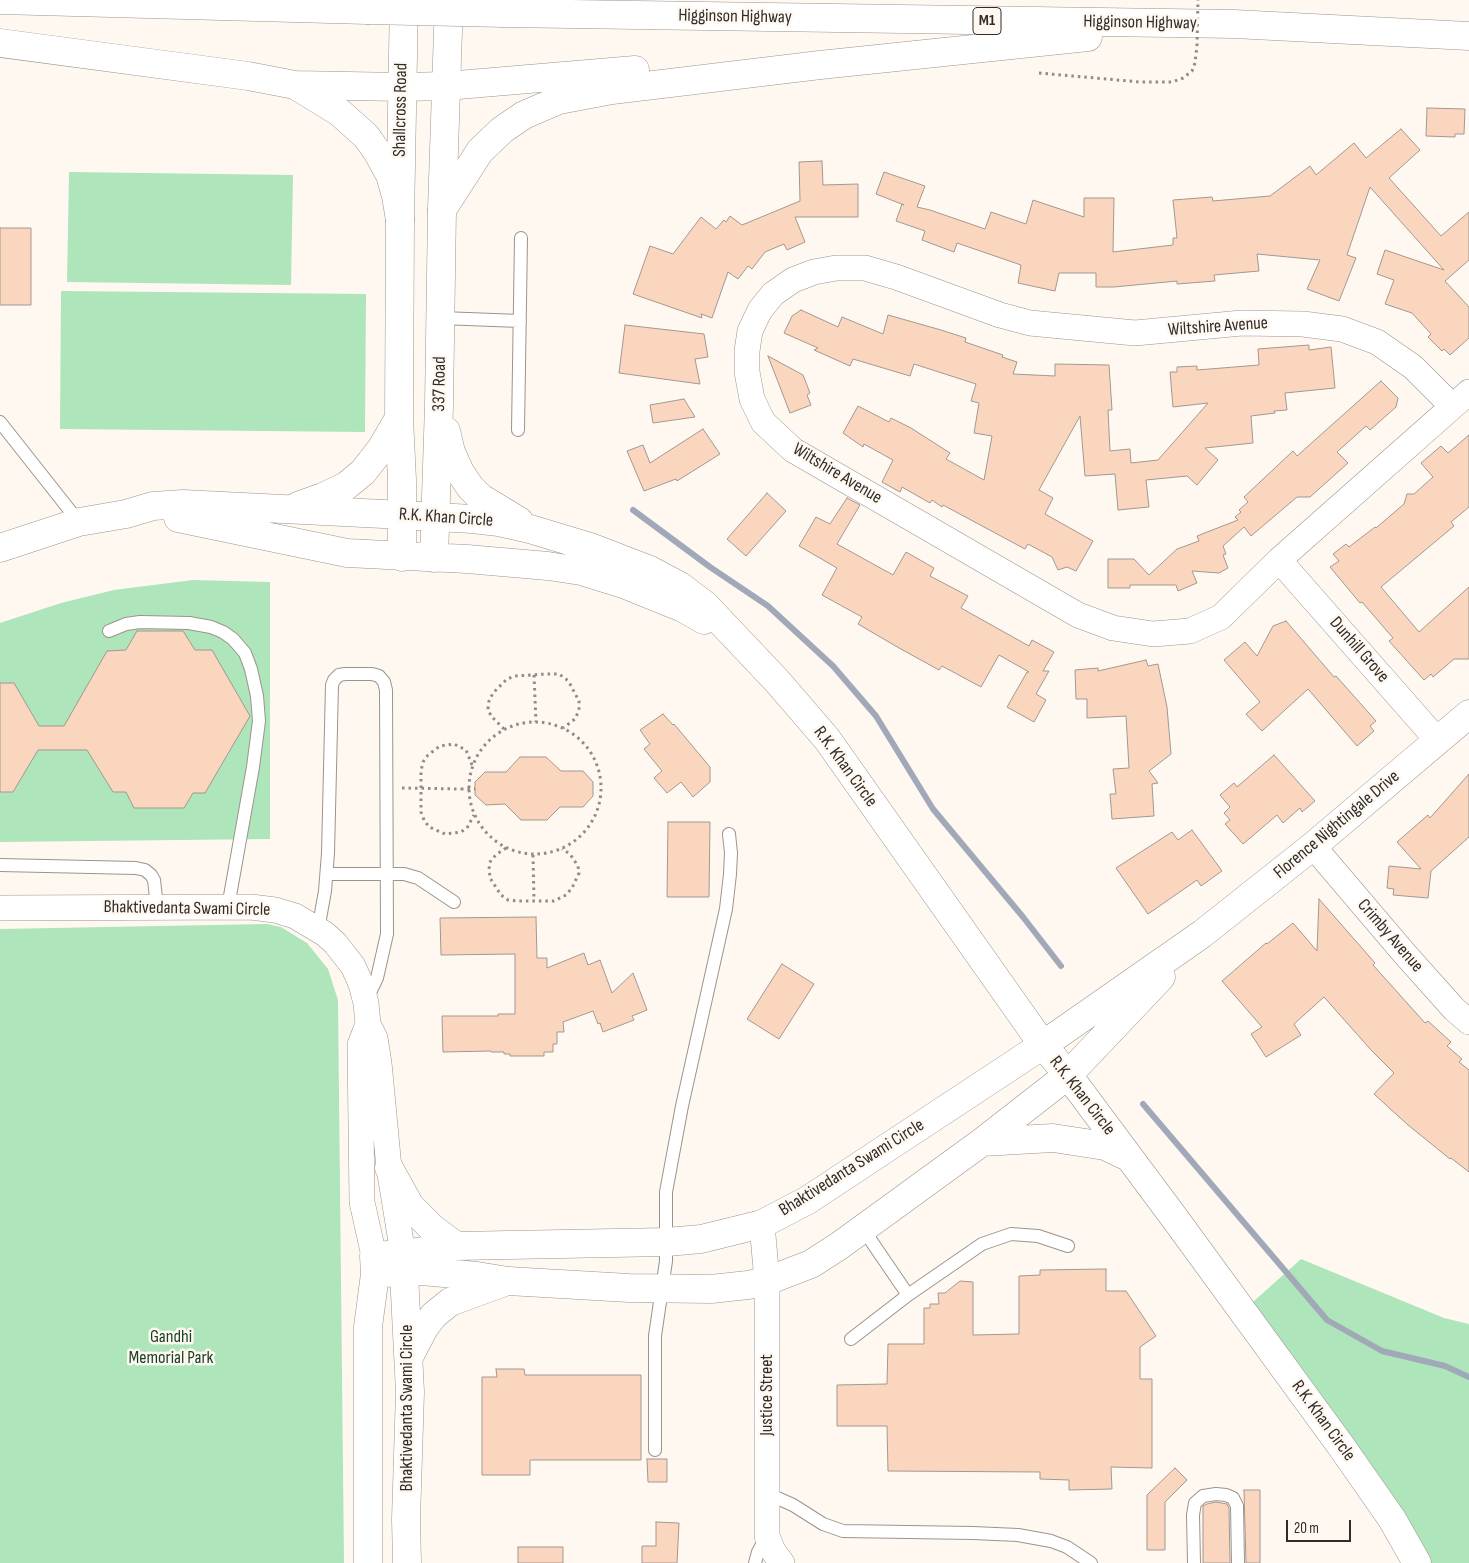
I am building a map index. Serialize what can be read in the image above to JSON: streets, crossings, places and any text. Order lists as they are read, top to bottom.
{
  "streets": {
    "main road": [
      "Higginson Highway",
      "M1",
      "Shallcross Road",
      "337 Road",
      "R.K. Khan Circle",
      "Florence Nightingale Drive",
      "Bhaktivedanta Swami Circle"
    ],
    "street": [
      "Wiltshire Avenue",
      "Dunhill Grove",
      "Crimby Avenue",
      "Justice Street"
    ]
  },
  "crossings": [
    ["Wiltshire Avenue", "Dunhill Grove"],
    ["337 Road", "R.K. Khan Circle"],
    ["R.K. Khan Circle", "Florence Nightingale Drive"],
    ["R.K. Khan Circle", "Bhaktivedanta Swami Circle"],
    ["Dunhill Grove", "Florence Nightingale Drive"],
    ["Florence Nightingale Drive", "Bhaktivedanta Swami Circle"],
    ["Florence Nightingale Drive", "Crimby Avenue"],
    ["Bhaktivedanta Swami Circle", "Justice Street"]
  ],
  "parks": ["Gandhi Memorial Park"],
  "scale_bar": "20 m"
}
